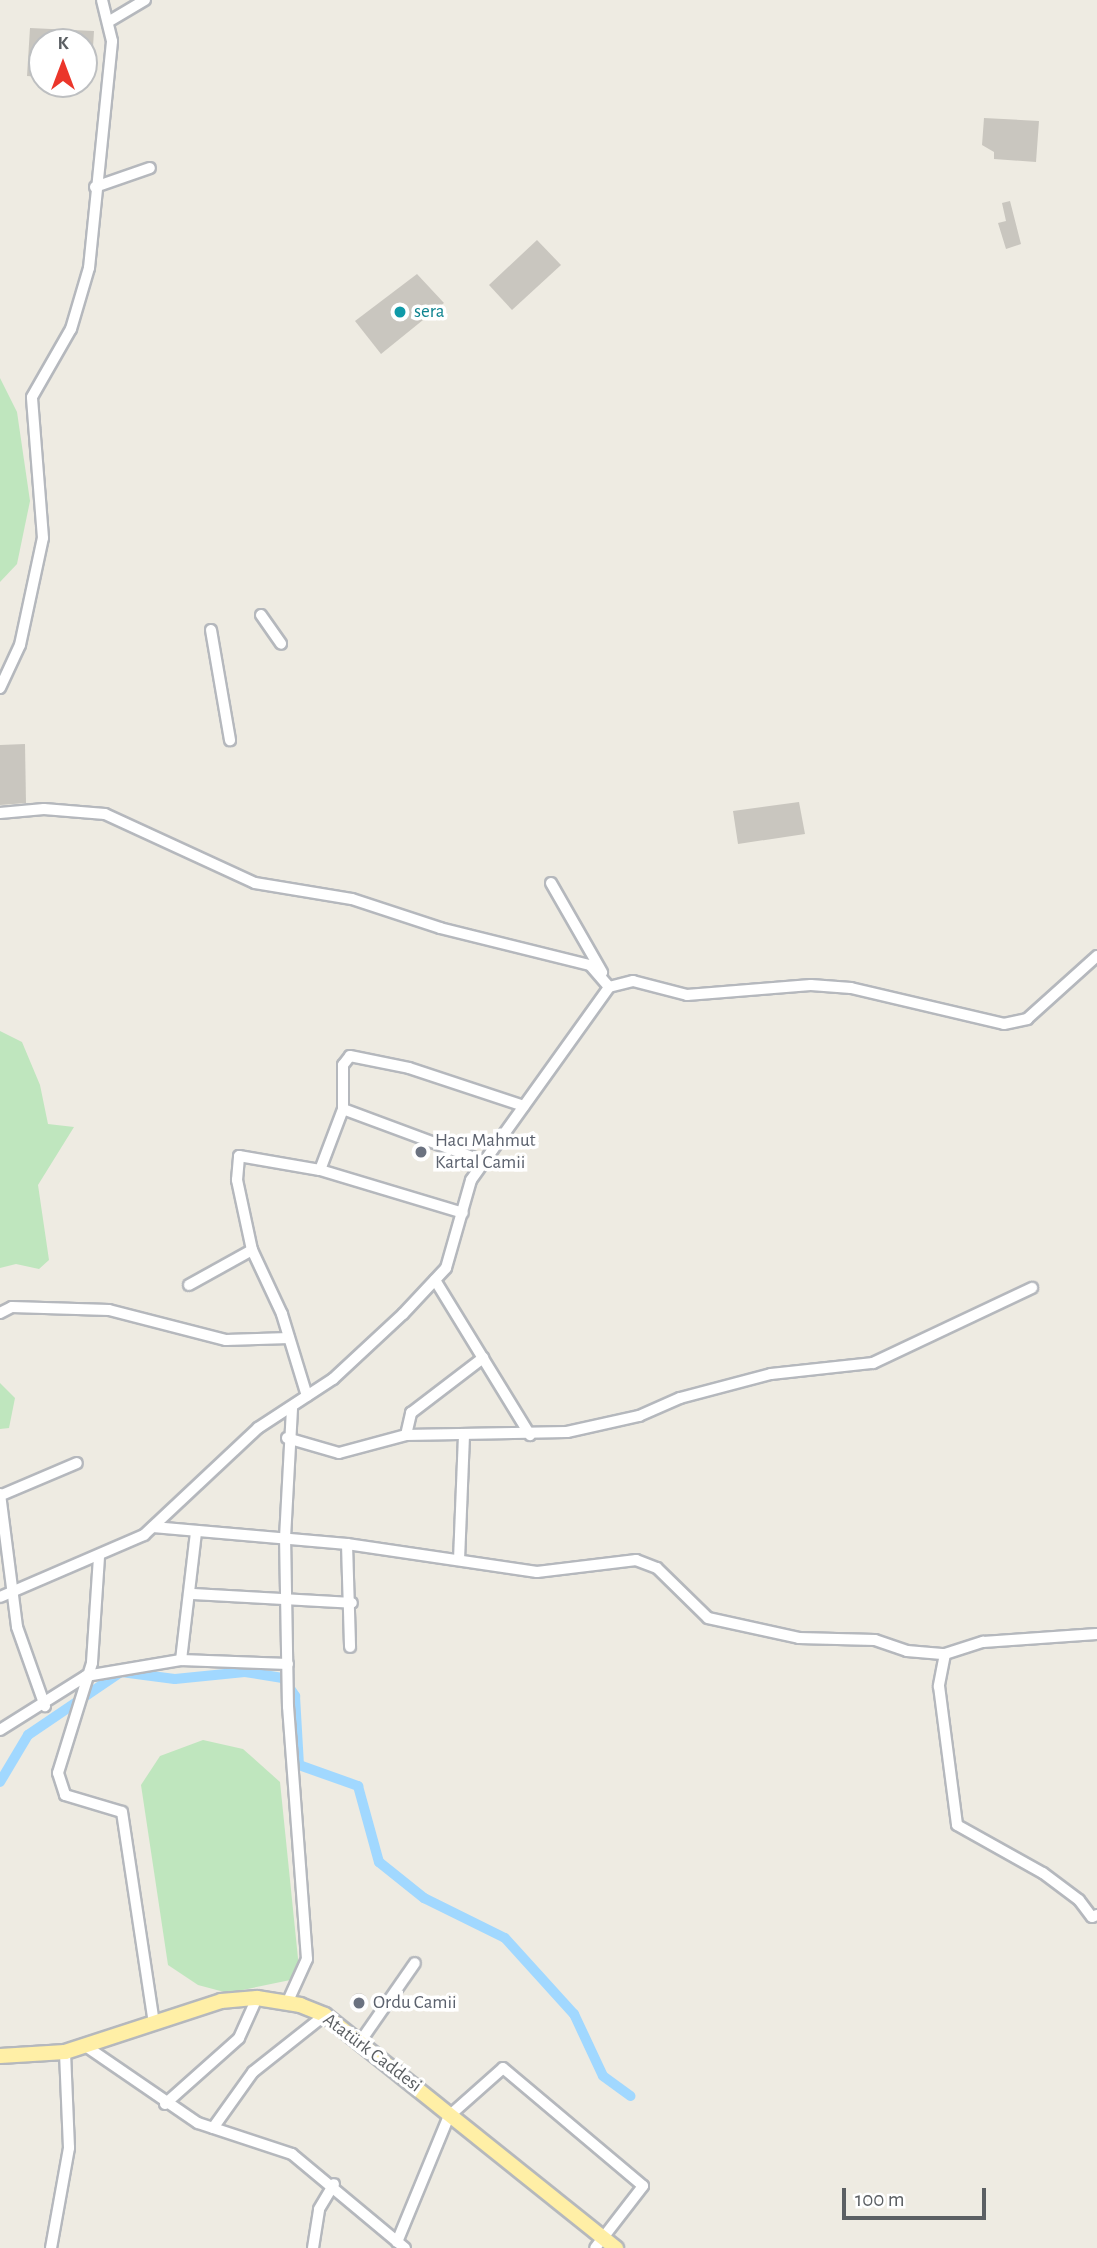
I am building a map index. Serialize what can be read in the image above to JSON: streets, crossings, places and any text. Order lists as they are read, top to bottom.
{
  "streets": {
    "main road": ["Atatürk Caddesi"]
  },
  "places": ["sera", "Hacı Mahmut Kartal Camii", "Ordu Camii"],
  "scale_bar": "100 m",
  "north": "top"
}
